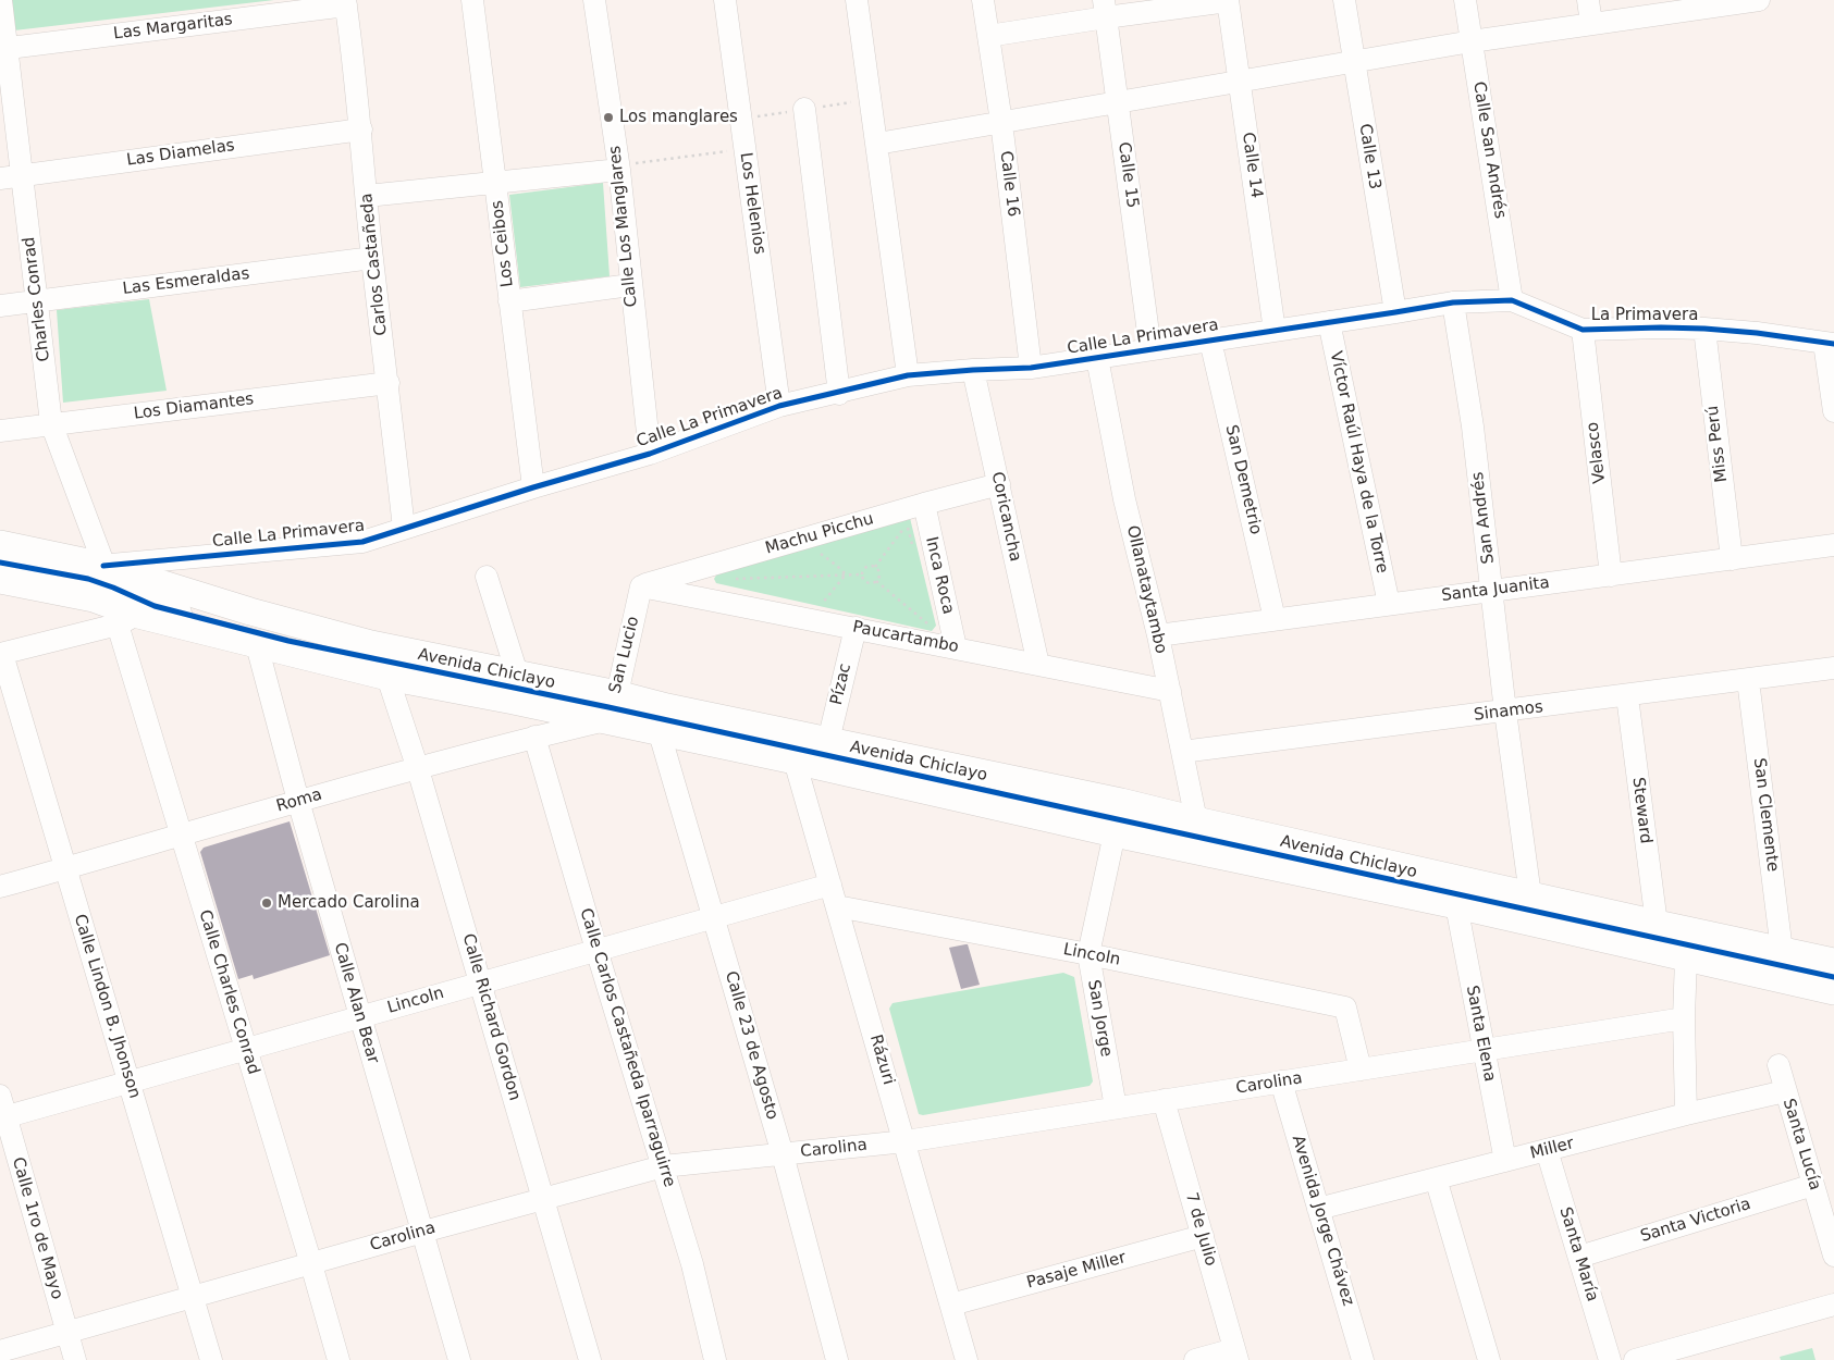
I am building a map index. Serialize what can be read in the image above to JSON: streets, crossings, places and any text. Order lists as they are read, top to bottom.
{
  "streets": {
    "main road": ["Avenida Chiclayo"],
    "street": [
      "Las Margaritas",
      "Calle San Andrés",
      "Las Diamelas",
      "Calle 13",
      "Calle 14",
      "Calle 15",
      "Calle 16",
      "Los Helenios",
      "Calle Los Manglares",
      "Los Ceibos",
      "Carlos Castañeda",
      "Las Esmeraldas",
      "Charles Conrad",
      "La Primavera",
      "Calle La Primavera",
      "Los Diamantes",
      "Miss Perú",
      "Velasco",
      "Víctor Raúl Haya de la Torre",
      "San Demetrio",
      "Coricancha",
      "San Andrés",
      "Machu Picchu",
      "Inca Roca",
      "Ollanataytambo",
      "Santa Juanita",
      "Paucartambo",
      "San Lucio",
      "Pízac",
      "Sinamos",
      "Roma",
      "Steward",
      "San Clemente",
      "Lincoln",
      "Calle Charles Conrad",
      "Calle Alan Bear",
      "Calle Lindon B. Jhonson",
      "Calle Richard Gordon",
      "San Jorge",
      "Santa Elena",
      "Calle 23 de Agosto",
      "Calle Carlos Castañeda Iparraguirre",
      "Rázuri",
      "Carolina",
      "Santa Lucía",
      "Miller",
      "Avenida Jorge Chávez",
      "Santa Victoria",
      "Calle 1ro de Mayo",
      "7 de Julio",
      "Santa María",
      "Pasaje Miller"
    ]
  },
  "crossings": [
    ["Las Margaritas", "Carlos Castañeda"],
    ["Las Margaritas", "Charles Conrad"],
    ["Calle San Andrés", "La Primavera"],
    ["Las Diamelas", "Carlos Castañeda"],
    ["Las Diamelas", "Charles Conrad"],
    ["Calle 13", "La Primavera"],
    ["Calle 13", "Calle La Primavera"],
    ["Calle 14", "Calle La Primavera"],
    ["Calle 15", "Calle La Primavera"],
    ["Calle 16", "Calle La Primavera"],
    ["Los Helenios", "Calle La Primavera"],
    ["Calle Los Manglares", "Calle La Primavera"],
    ["Los Ceibos", "Calle La Primavera"],
    ["Carlos Castañeda", "Las Esmeraldas"],
    ["Carlos Castañeda", "Calle La Primavera"],
    ["Carlos Castañeda", "Los Diamantes"],
    ["Las Esmeraldas", "Charles Conrad"],
    ["Charles Conrad", "Calle La Primavera"],
    ["Charles Conrad", "Los Diamantes"],
    ["Charles Conrad", "Avenida Chiclayo"],
    ["La Primavera", "Calle La Primavera"],
    ["La Primavera", "Miss Perú"],
    ["La Primavera", "Velasco"],
    ["La Primavera", "San Andrés"],
    ["Calle La Primavera", "Víctor Raúl Haya de la Torre"],
    ["Calle La Primavera", "San Demetrio"],
    ["Calle La Primavera", "Coricancha"],
    ["Calle La Primavera", "Ollanataytambo"],
    ["Calle La Primavera", "Avenida Chiclayo"],
    ["Miss Perú", "Santa Juanita"],
    ["Velasco", "Santa Juanita"],
    ["Víctor Raúl Haya de la Torre", "Santa Juanita"],
    ["San Demetrio", "Santa Juanita"],
    ["Coricancha", "Machu Picchu"],
    ["Coricancha", "Paucartambo"],
    ["San Andrés", "Santa Juanita"],
    ["San Andrés", "Avenida Chiclayo"],
    ["San Andrés", "Sinamos"],
    ["Machu Picchu", "Inca Roca"],
    ["Machu Picchu", "Paucartambo"],
    ["Machu Picchu", "San Lucio"],
    ["Inca Roca", "Paucartambo"],
    ["Ollanataytambo", "Santa Juanita"],
    ["Ollanataytambo", "Paucartambo"],
    ["Ollanataytambo", "Avenida Chiclayo"],
    ["Ollanataytambo", "Sinamos"],
    ["Paucartambo", "San Lucio"],
    ["Paucartambo", "Pízac"],
    ["San Lucio", "Avenida Chiclayo"],
    ["San Lucio", "Roma"],
    ["Avenida Chiclayo", "Pízac"],
    ["Avenida Chiclayo", "Roma"],
    ["Avenida Chiclayo", "Steward"],
    ["Avenida Chiclayo", "San Clemente"],
    ["Avenida Chiclayo", "Calle Charles Conrad"],
    ["Avenida Chiclayo", "Calle Alan Bear"],
    ["Avenida Chiclayo", "Calle Richard Gordon"],
    ["Avenida Chiclayo", "San Jorge"],
    ["Avenida Chiclayo", "Santa Elena"],
    ["Avenida Chiclayo", "Calle 23 de Agosto"],
    ["Avenida Chiclayo", "Rázuri"],
    ["Sinamos", "Steward"],
    ["Sinamos", "San Clemente"],
    ["Roma", "Calle Charles Conrad"],
    ["Roma", "Calle Alan Bear"],
    ["Roma", "Calle Lindon B. Jhonson"],
    ["Roma", "Calle Richard Gordon"],
    ["Roma", "Calle Carlos Castañeda Iparraguirre"],
    ["Lincoln", "Calle Charles Conrad"],
    ["Lincoln", "Calle Alan Bear"],
    ["Lincoln", "Calle Lindon B. Jhonson"],
    ["Lincoln", "Calle Richard Gordon"],
    ["Lincoln", "San Jorge"],
    ["Lincoln", "Calle 23 de Agosto"],
    ["Lincoln", "Calle Carlos Castañeda Iparraguirre"],
    ["Lincoln", "Rázuri"],
    ["Lincoln", "Carolina"],
    ["Lincoln", "Calle 1ro de Mayo"],
    ["Calle Charles Conrad", "Carolina"],
    ["Calle Alan Bear", "Carolina"],
    ["Calle Lindon B. Jhonson", "Carolina"],
    ["Calle Richard Gordon", "Carolina"],
    ["San Jorge", "Carolina"],
    ["Santa Elena", "Carolina"],
    ["Santa Elena", "Miller"],
    ["Calle 23 de Agosto", "Carolina"],
    ["Calle Carlos Castañeda Iparraguirre", "Carolina"],
    ["Rázuri", "Carolina"],
    ["Rázuri", "Pasaje Miller"],
    ["Carolina", "Avenida Jorge Chávez"],
    ["Carolina", "Calle 1ro de Mayo"],
    ["Carolina", "7 de Julio"],
    ["Santa Lucía", "Miller"],
    ["Santa Lucía", "Santa Victoria"],
    ["Miller", "Avenida Jorge Chávez"],
    ["Miller", "Santa María"],
    ["Santa Victoria", "Santa María"],
    ["7 de Julio", "Pasaje Miller"]
  ],
  "places": ["Los manglares", "Mercado Carolina"]
}
